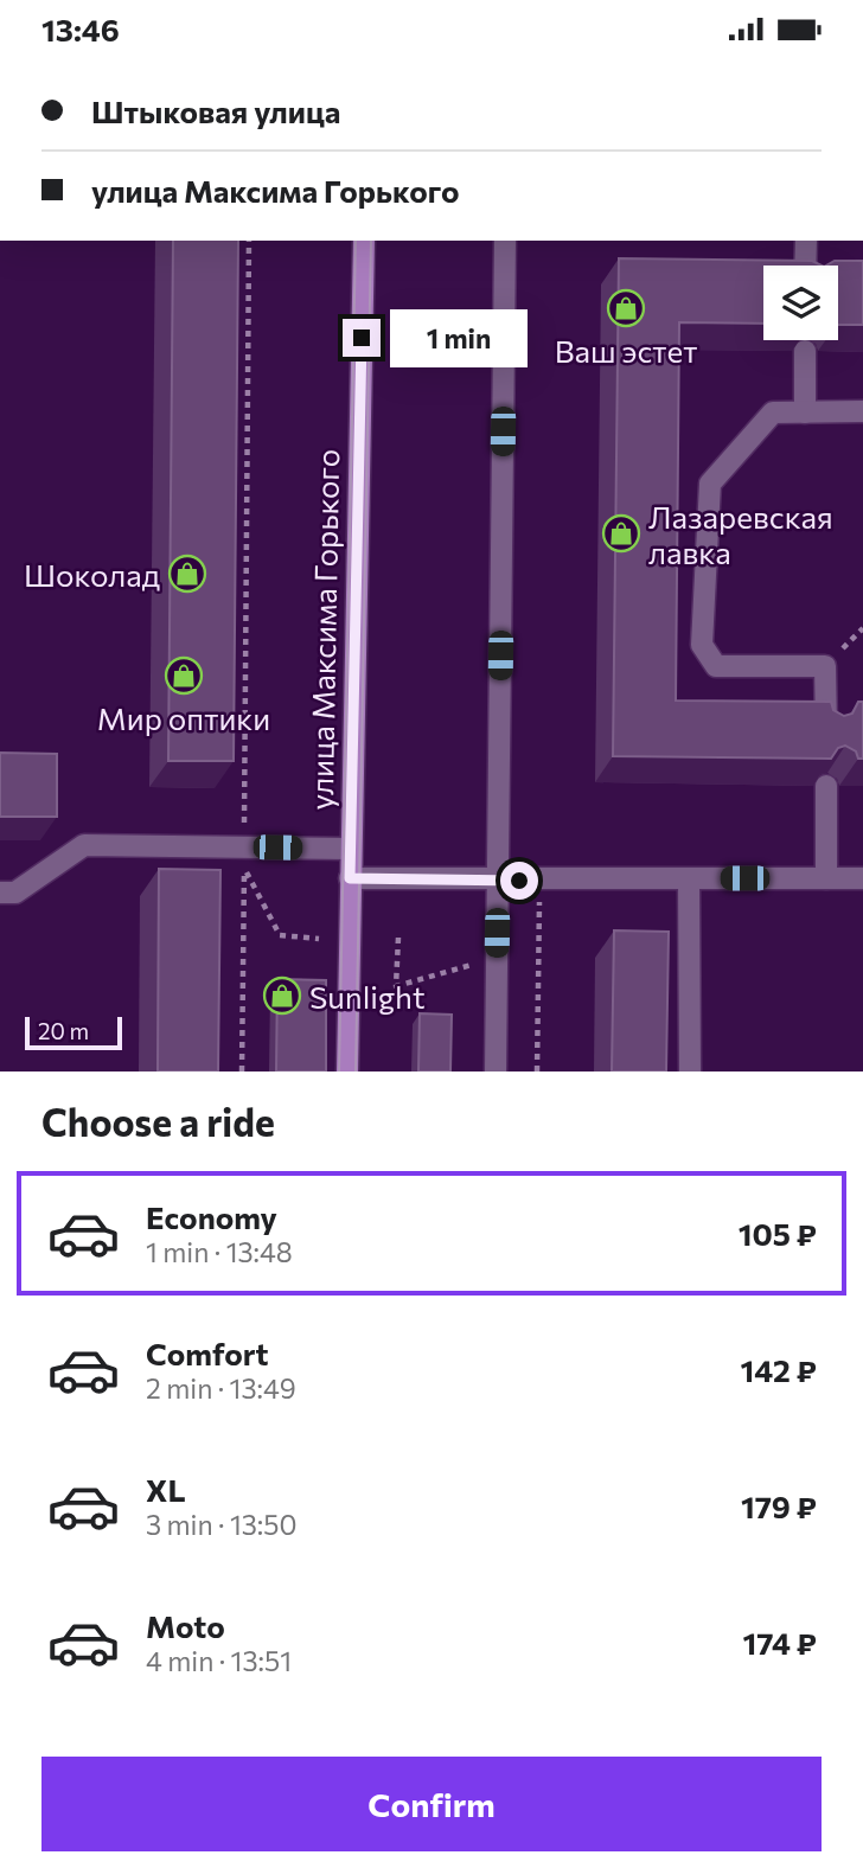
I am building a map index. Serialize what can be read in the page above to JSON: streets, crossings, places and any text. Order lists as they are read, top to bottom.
{
  "streets": {
    "main road": ["улица Максима Горького"]
  },
  "places": {
    "shop": [
      "Ваш эстет",
      "Лазаревская лавка",
      "Шоколад",
      "Мир оптики",
      "Sunlight"
    ]
  },
  "scale_bar": "20 m",
  "page": {
    "status": "13:46",
    "banner": ["Штыковая улица", "улица Максима Горького"],
    "bubble": "1 min",
    "scale": "20 m",
    "heading": "Choose a ride",
    "list": [
      {
        "name": "Economy",
        "note": "1 min · 13:48",
        "value": "105 ₽"
      },
      {
        "name": "Comfort",
        "note": "2 min · 13:49",
        "value": "142 ₽"
      },
      {
        "name": "XL",
        "note": "3 min · 13:50",
        "value": "179 ₽"
      },
      {
        "name": "Moto",
        "note": "4 min · 13:51",
        "value": "174 ₽"
      }
    ],
    "buttons": "Confirm"
  }
}
